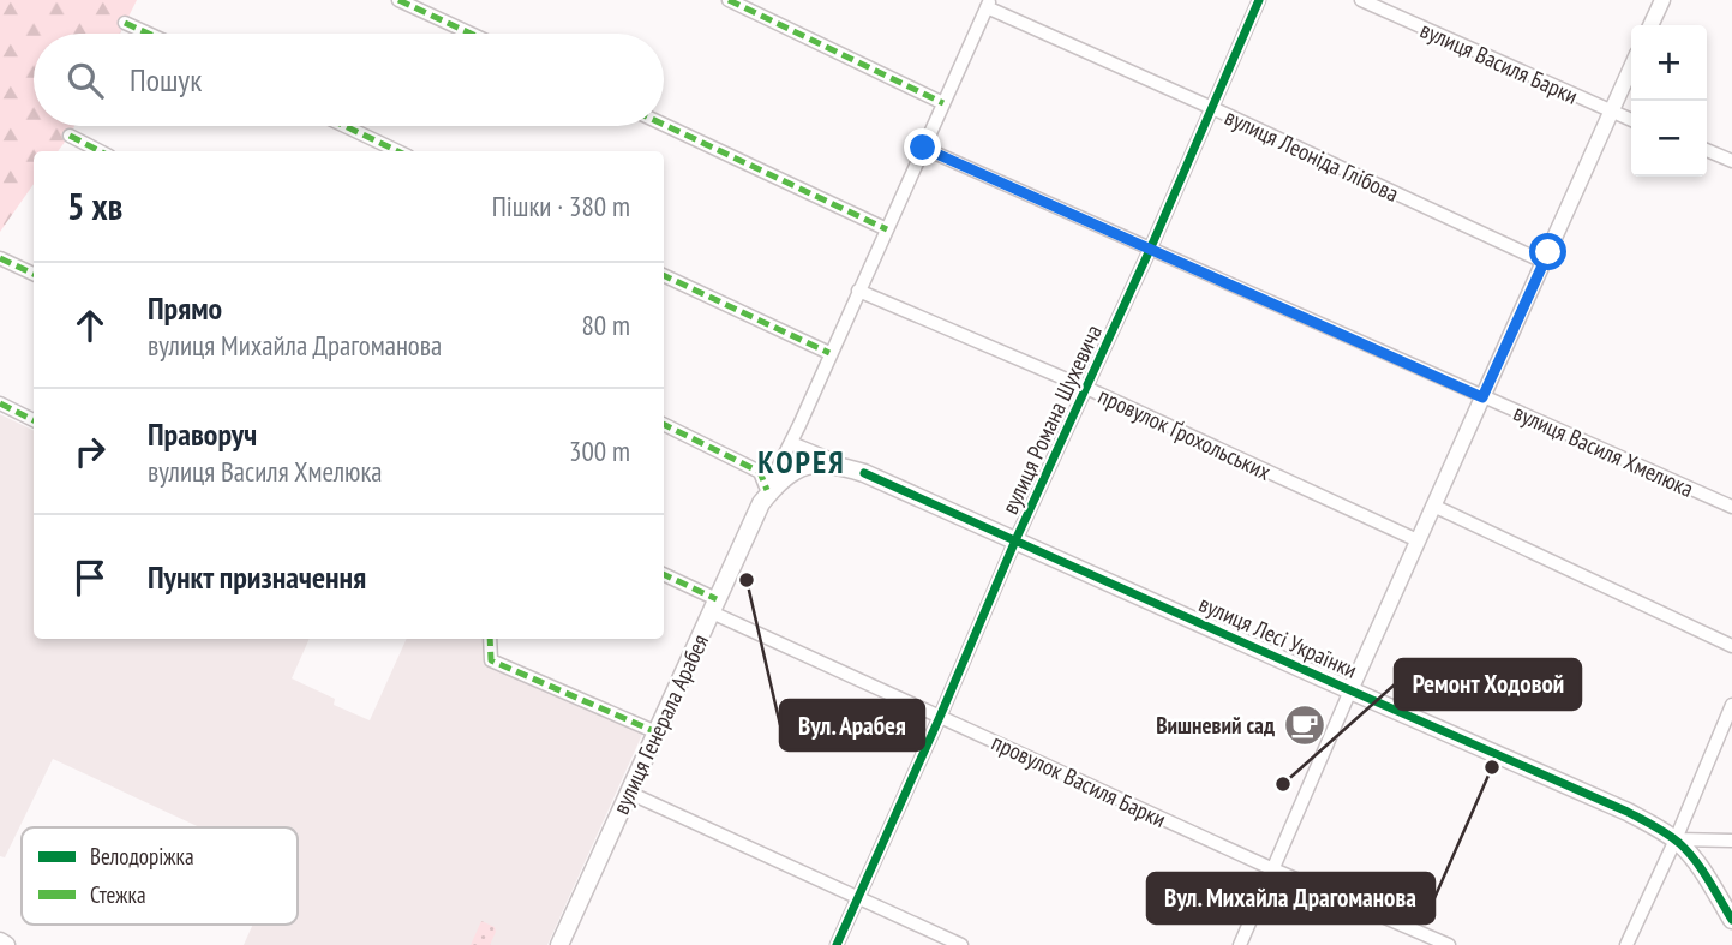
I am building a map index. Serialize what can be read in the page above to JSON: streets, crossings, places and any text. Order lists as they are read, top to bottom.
{
  "streets": {
    "main road": ["вулиця Лесі Українки", "вулиця Генерала Арабея"],
    "street": [
      "вулиця Василя Барки",
      "вулиця Леоніда Глібова",
      "вулиця Романа Шухевича",
      "провулок Ґрохольських",
      "вулиця Василя Хмелюка",
      "провулок Василя Барки"
    ]
  },
  "crossings": [
    ["вулиця Леоніда Глібова", "вулиця Романа Шухевича"],
    ["вулиця Романа Шухевича", "провулок Ґрохольських"],
    ["вулиця Романа Шухевича", "вулиця Василя Хмелюка"],
    ["вулиця Романа Шухевича", "вулиця Лесі Українки"],
    ["вулиця Романа Шухевича", "провулок Василя Барки"],
    ["вулиця Лесі Українки", "вулиця Генерала Арабея"],
    ["вулиця Генерала Арабея", "провулок Василя Барки"]
  ],
  "districts": ["КОРЕЯ"],
  "places": {
    "other": ["Вул. Арабея", "Вул. Михайла Драгоманова", "Ремонт Ходовой"],
    "cafe": ["Вишневий сад"]
  },
  "legend": ["Велодоріжка", "Стежка"],
  "page": {
    "map_buttons": ["+", "−"],
    "search": "Пошук",
    "heading": ["5 хв", "Пішки · 380 m"],
    "list": [
      ["Прямо", "вулиця Михайла Драгоманова", "80 m"],
      ["Праворуч", "вулиця Василя Хмелюка", "300 m"],
      "Пункт призначення"
    ]
  }
}
